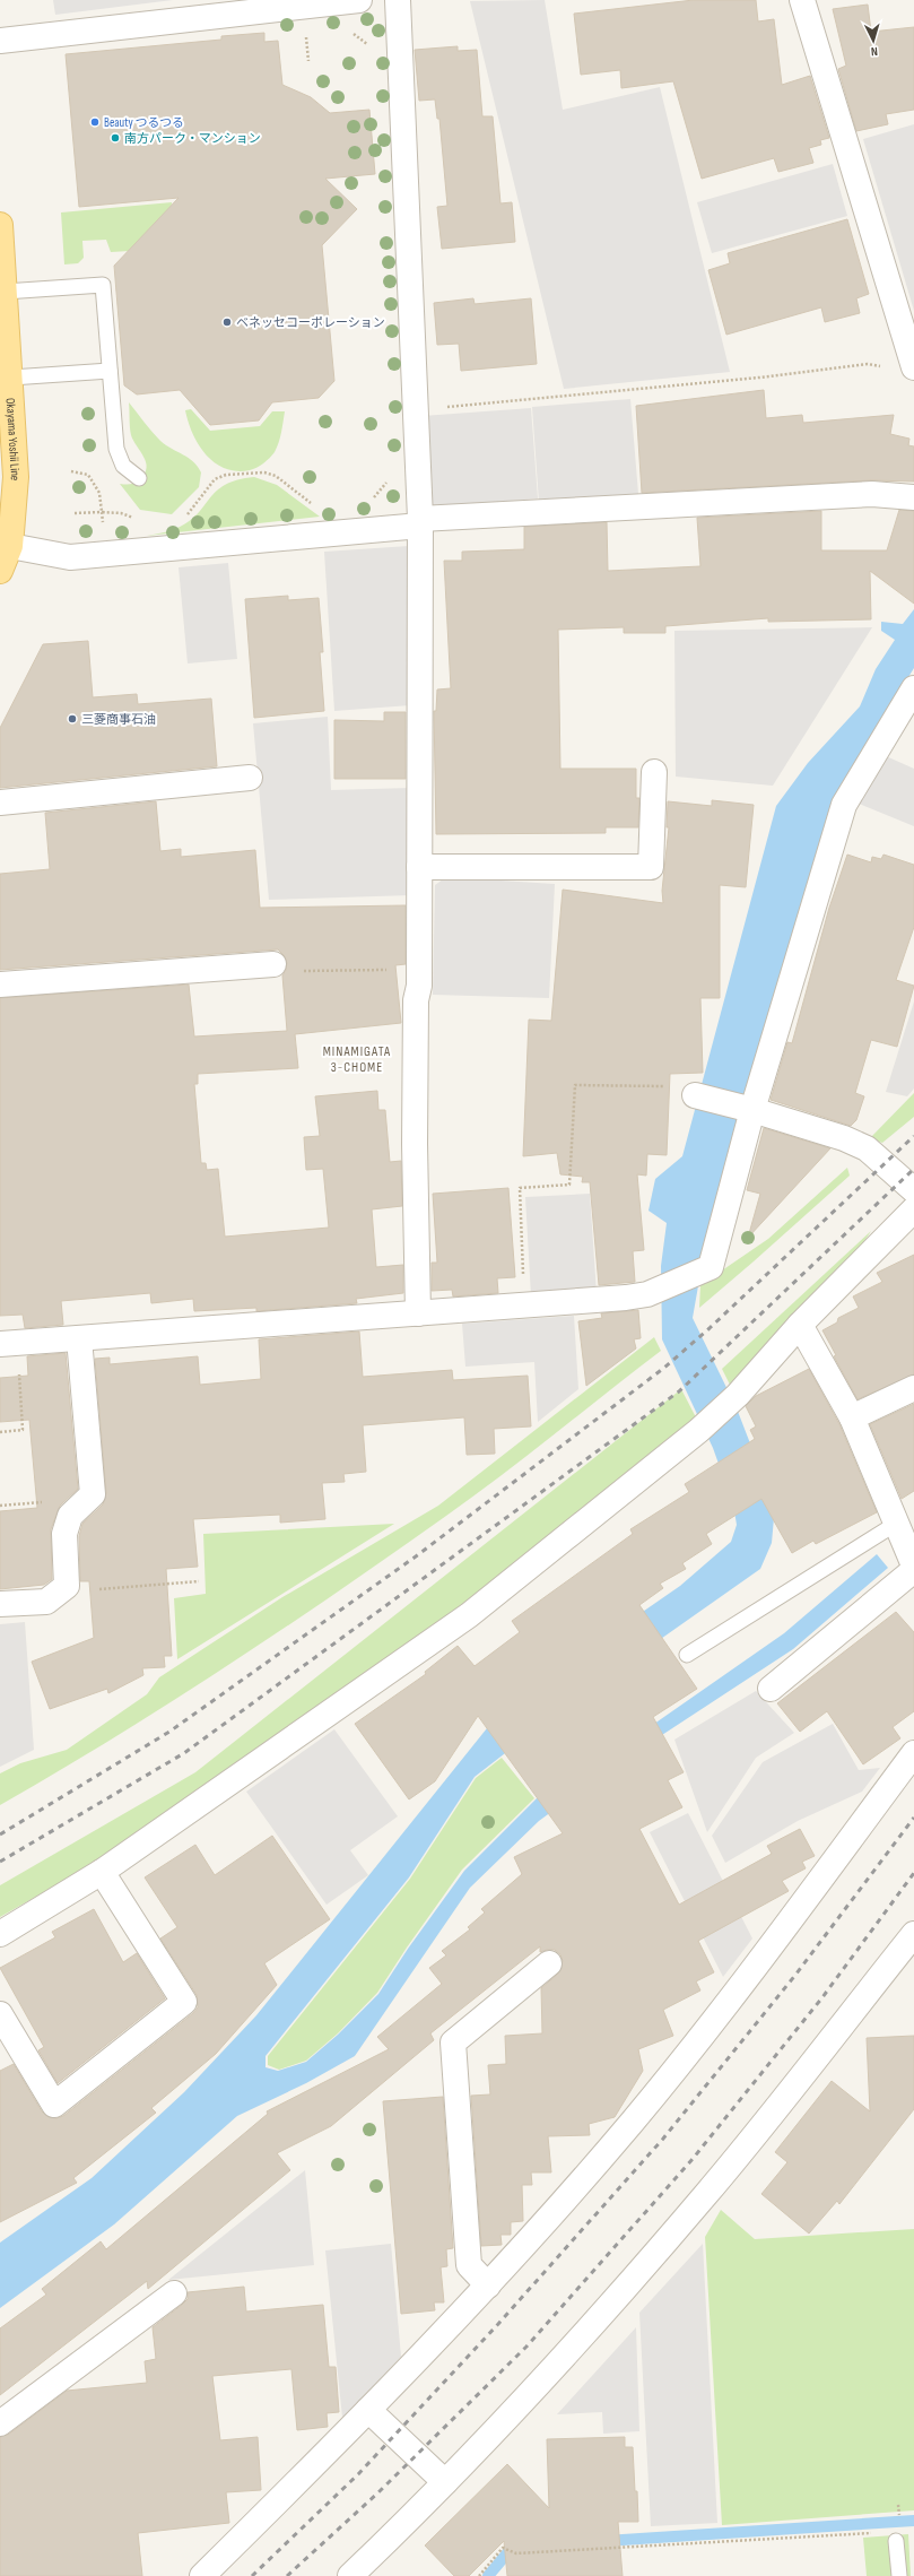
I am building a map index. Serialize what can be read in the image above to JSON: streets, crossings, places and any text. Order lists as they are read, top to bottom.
{
  "streets": {
    "main road": ["Okayama Yoshii Line"]
  },
  "districts": ["MINAMIGATA 3-CHOME"],
  "places": [
    "Beauty つるつる",
    "南方パーク・マンション",
    "ベネッセコーポレーション",
    "三菱商事石油"
  ],
  "north": "bottom"
}
